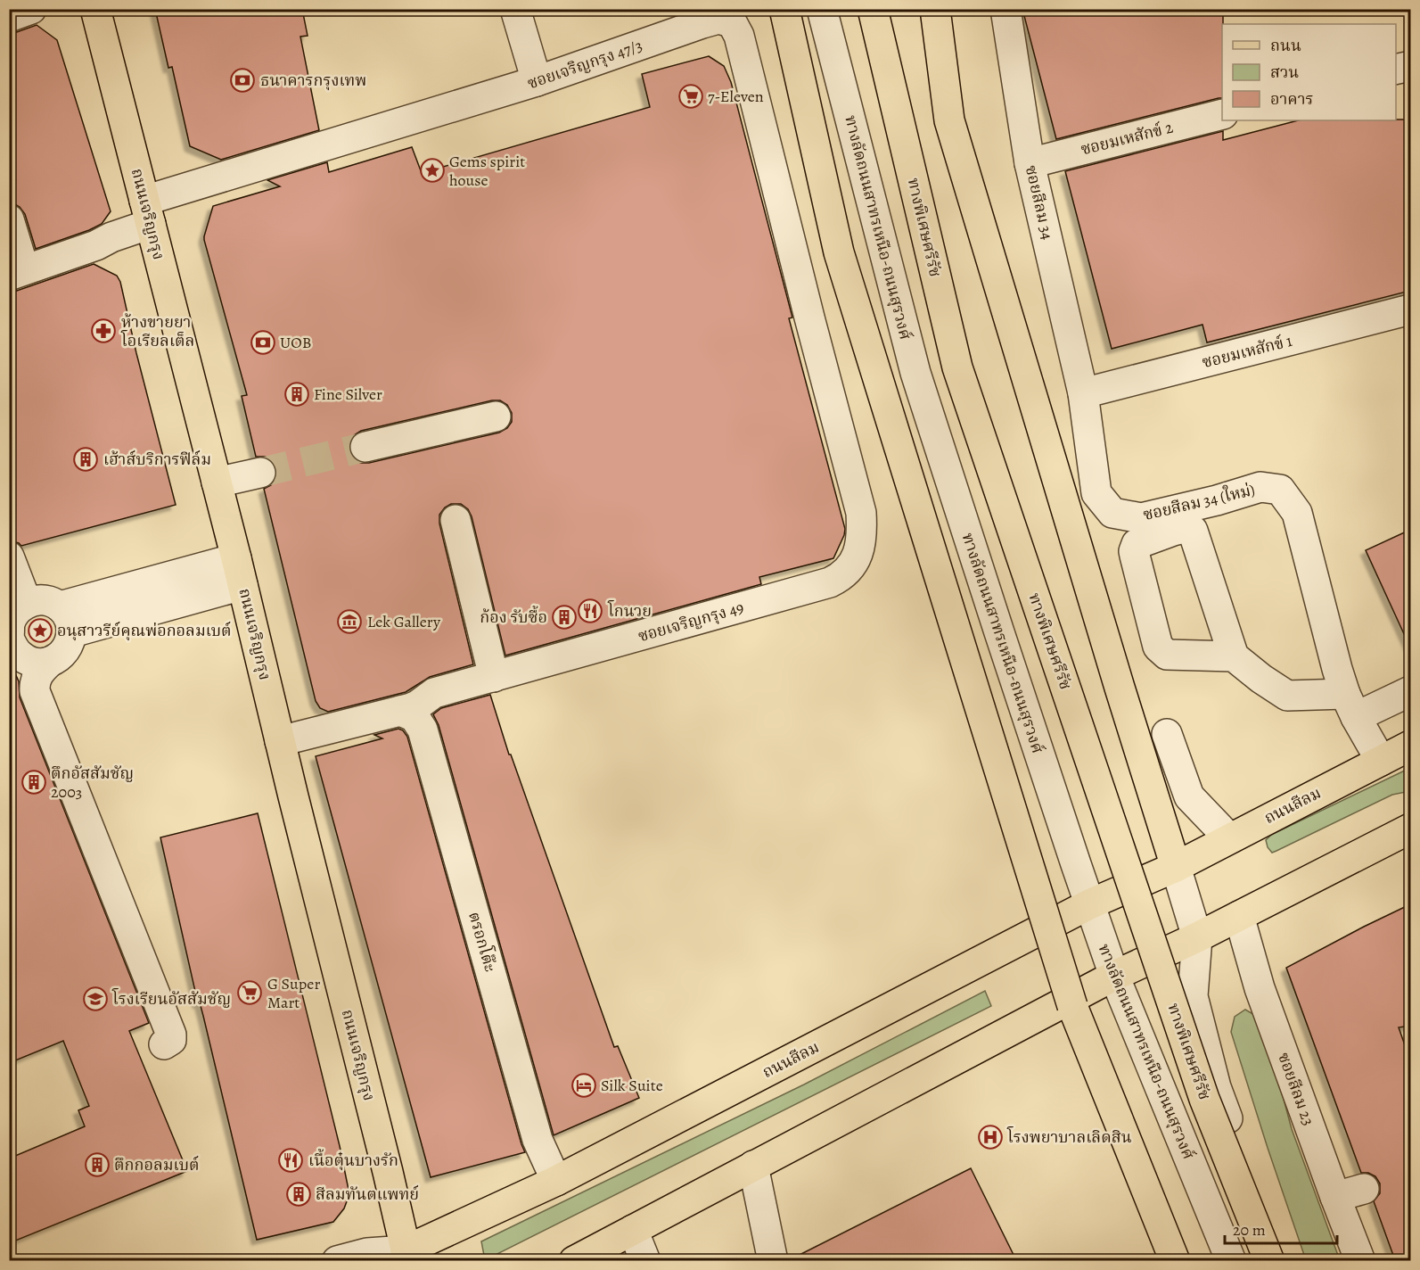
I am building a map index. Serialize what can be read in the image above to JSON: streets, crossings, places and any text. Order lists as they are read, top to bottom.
{
  "streets": {
    "main road": ["ถนนเจริญกรุง", "ทางพิเศษศรีรัช", "ถนนสีลม"],
    "street": [
      "ซอยเจริญกรุง 47/3",
      "ซอยมเหสักข์ 2",
      "ซอยสีลม 34",
      "ทางลัดถนนสาทรเหนือ-ถนนสุรวงศ์",
      "ซอยมเหสักข์ 1",
      "ซอยสีลม 34 (ใหม่)",
      "ซอยเจริญกรุง 49",
      "ตรอกโต๊ะ",
      "ซอยสีลม 23"
    ]
  },
  "crossings": [
    ["ซอยเจริญกรุง 47/3", "ถนนเจริญกรุง"],
    ["ซอยเจริญกรุง 47/3", "ซอยเจริญกรุง 49"],
    ["ซอยมเหสักข์ 2", "ซอยสีลม 34"],
    ["ซอยสีลม 34", "ซอยมเหสักข์ 1"],
    ["ซอยสีลม 34", "ซอยสีลม 34 (ใหม่)"],
    ["ถนนเจริญกรุง", "ซอยเจริญกรุง 49"],
    ["ถนนเจริญกรุง", "ถนนสีลม"],
    ["ทางลัดถนนสาทรเหนือ-ถนนสุรวงศ์", "ถนนสีลม"],
    ["ซอยมเหสักข์ 1", "ซอยสีลม 34 (ใหม่)"],
    ["ซอยสีลม 34 (ใหม่)", "ถนนสีลม"],
    ["ซอยเจริญกรุง 49", "ตรอกโต๊ะ"],
    ["ถนนสีลม", "ตรอกโต๊ะ"]
  ],
  "places": {
    "bank": ["ธนาคารกรุงเทพ", "UOB"],
    "supermarket": ["7-Eleven", "G Super Mart"],
    "place": ["Gems spirit house", "อนุสาวรีย์คุณพ่อกอลมเบต์"],
    "pharmacy": ["ห้างขายยา โอเรียลเต็ล"],
    "building": [
      "Fine Silver",
      "เฮ้าส์บริการฟิล์ม",
      "ก้อง รับซื้อ",
      "ตึกอัสสัมชัญ 2003",
      "ตึกกอลมเบต์",
      "สีลมทันตแพทย์"
    ],
    "restaurant": ["โกนวย", "เนื้อตุ๋นบางรัก"],
    "museum": ["Lek Gallery"],
    "school or university": ["โรงเรียนอัสสัมชัญ"],
    "hotel": ["Silk Suite"],
    "hospital": ["โรงพยาบาลเลิดสิน"]
  },
  "legend": ["ถนน", "สวน", "อาคาร"],
  "scale_bar": "20 m"
}
